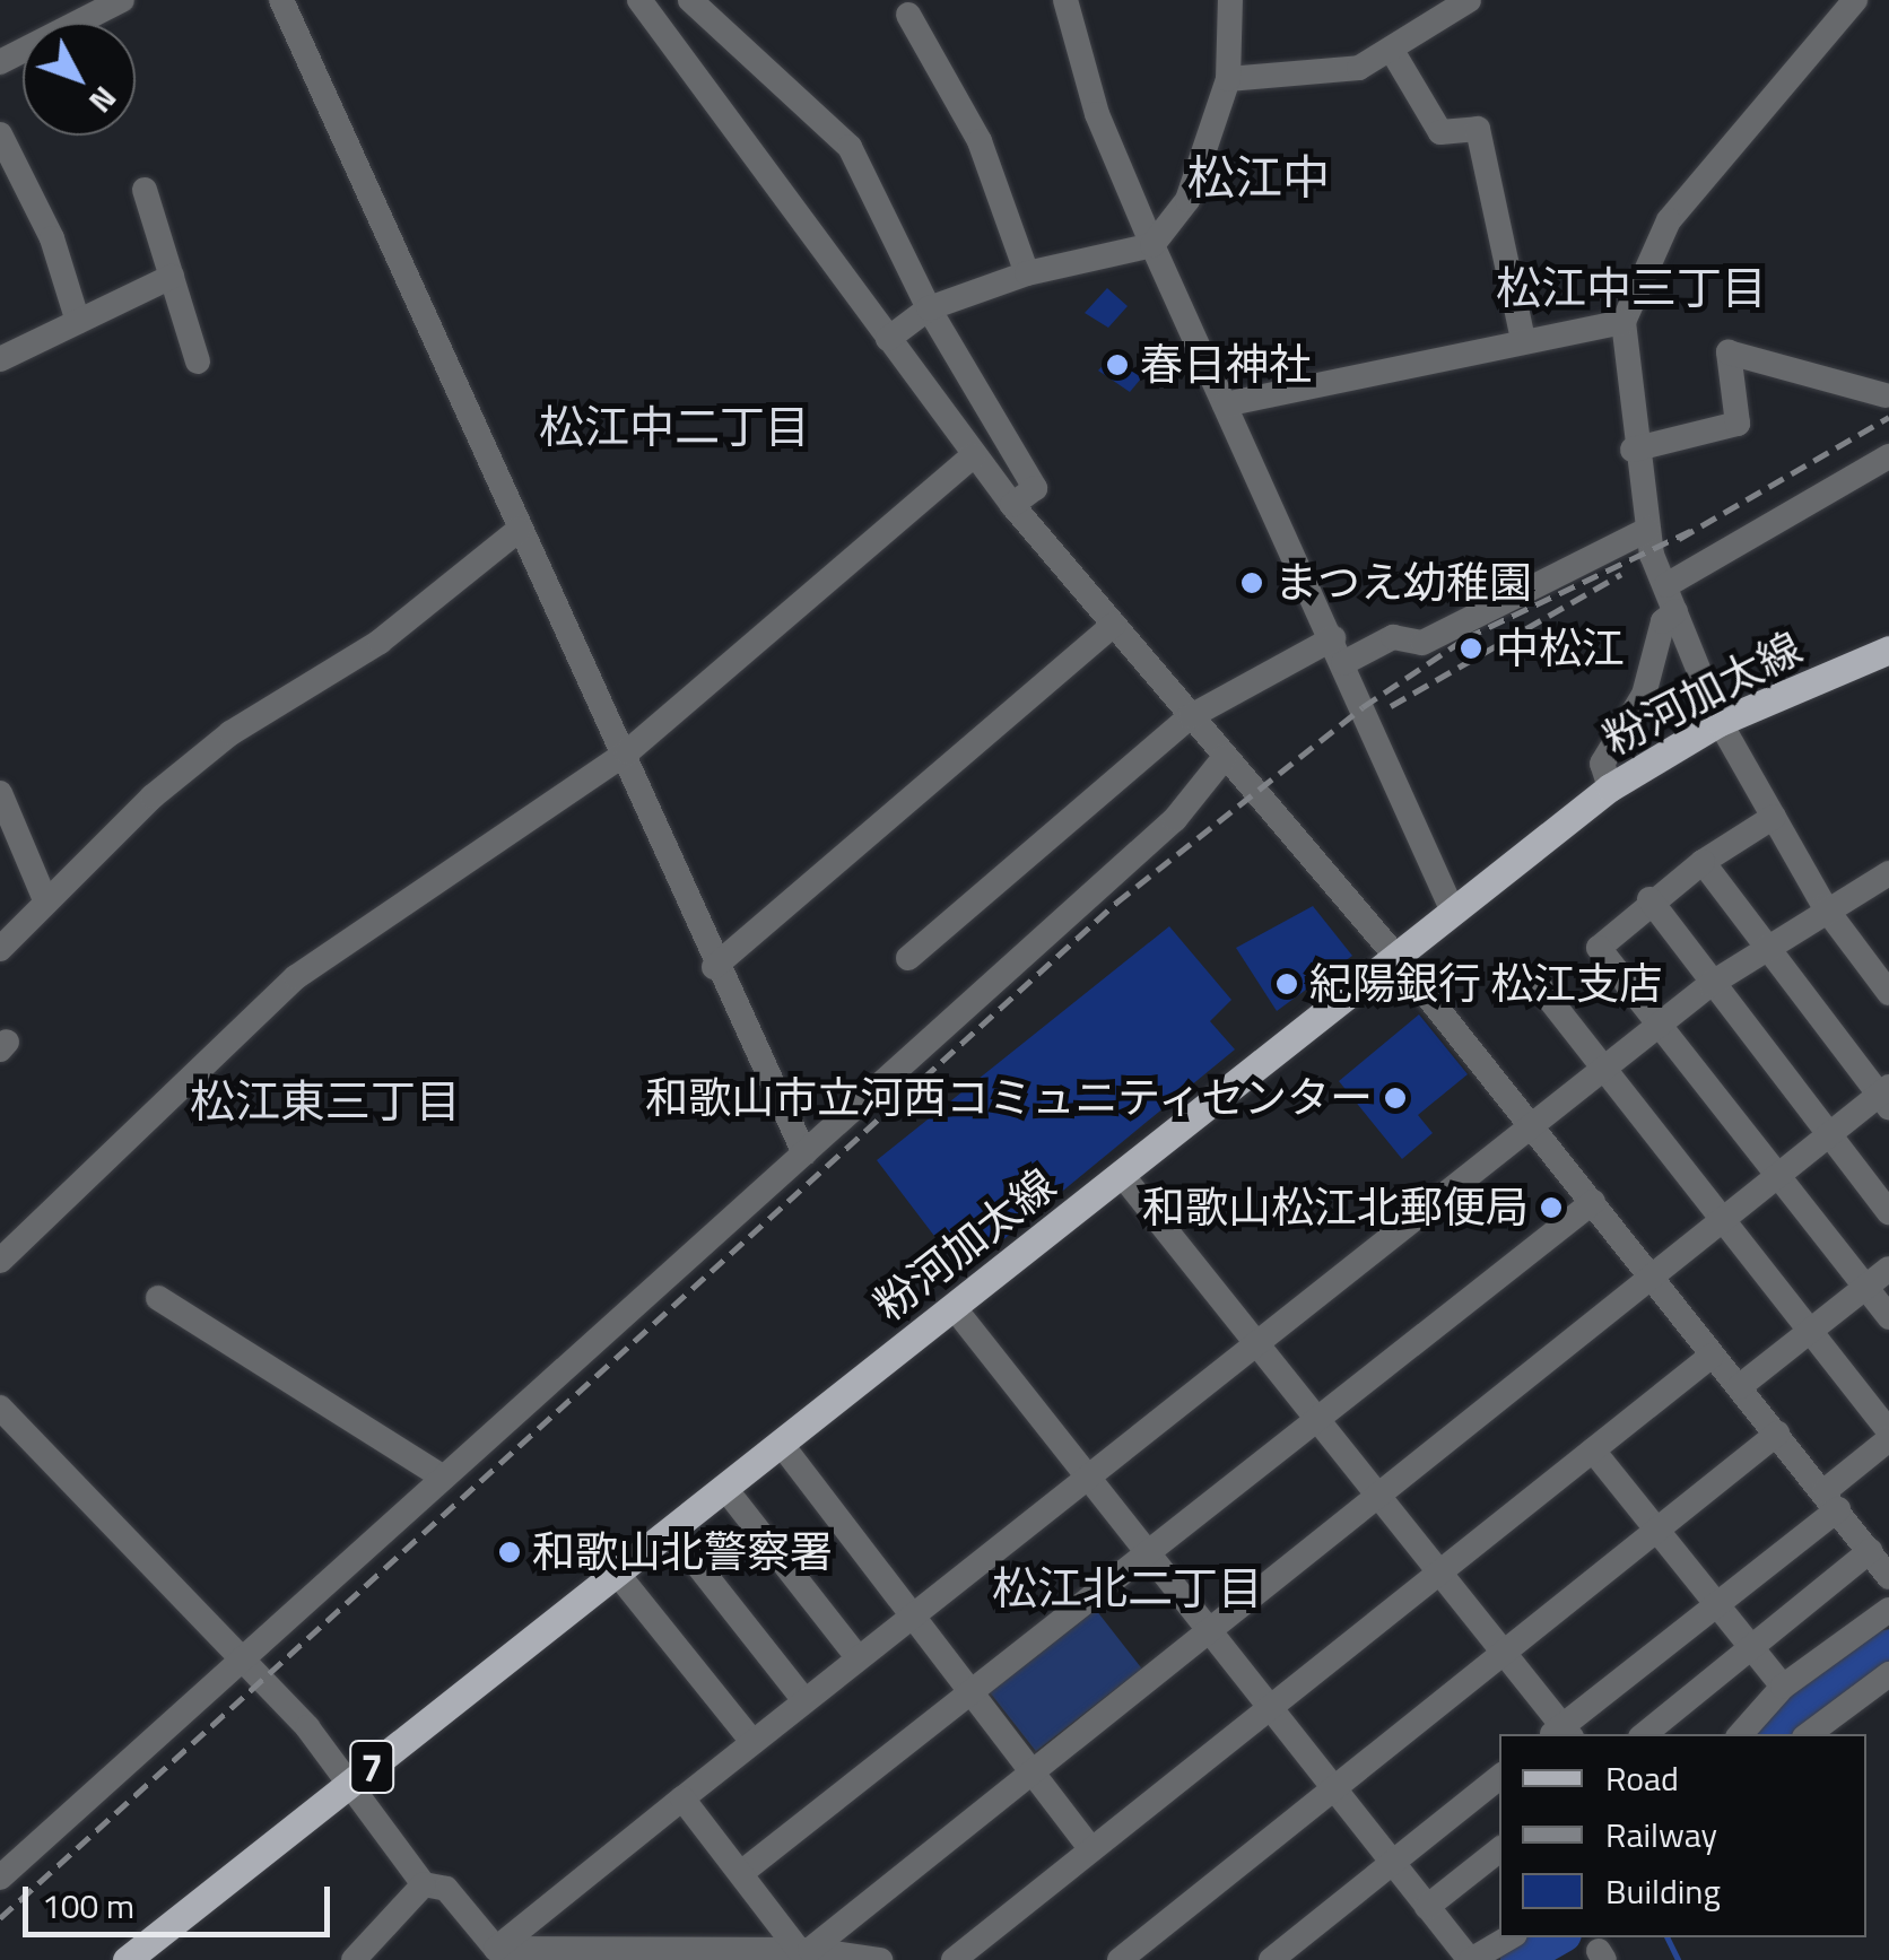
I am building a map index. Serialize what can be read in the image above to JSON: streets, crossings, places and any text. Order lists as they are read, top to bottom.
{
  "streets": {
    "main road": ["粉河加太線", "7"]
  },
  "districts": [
    "松江中",
    "松江中三丁目",
    "松江中二丁目",
    "松江東三丁目",
    "松江北二丁目"
  ],
  "places": [
    "春日神社",
    "まつえ幼稚園",
    "中松江",
    "紀陽銀行 松江支店",
    "和歌山市立河西コミュニティセンター",
    "和歌山松江北郵便局",
    "和歌山北警察署"
  ],
  "legend": ["Road", "Railway", "Building"],
  "scale_bar": "100 m",
  "north": "bottom right"
}
